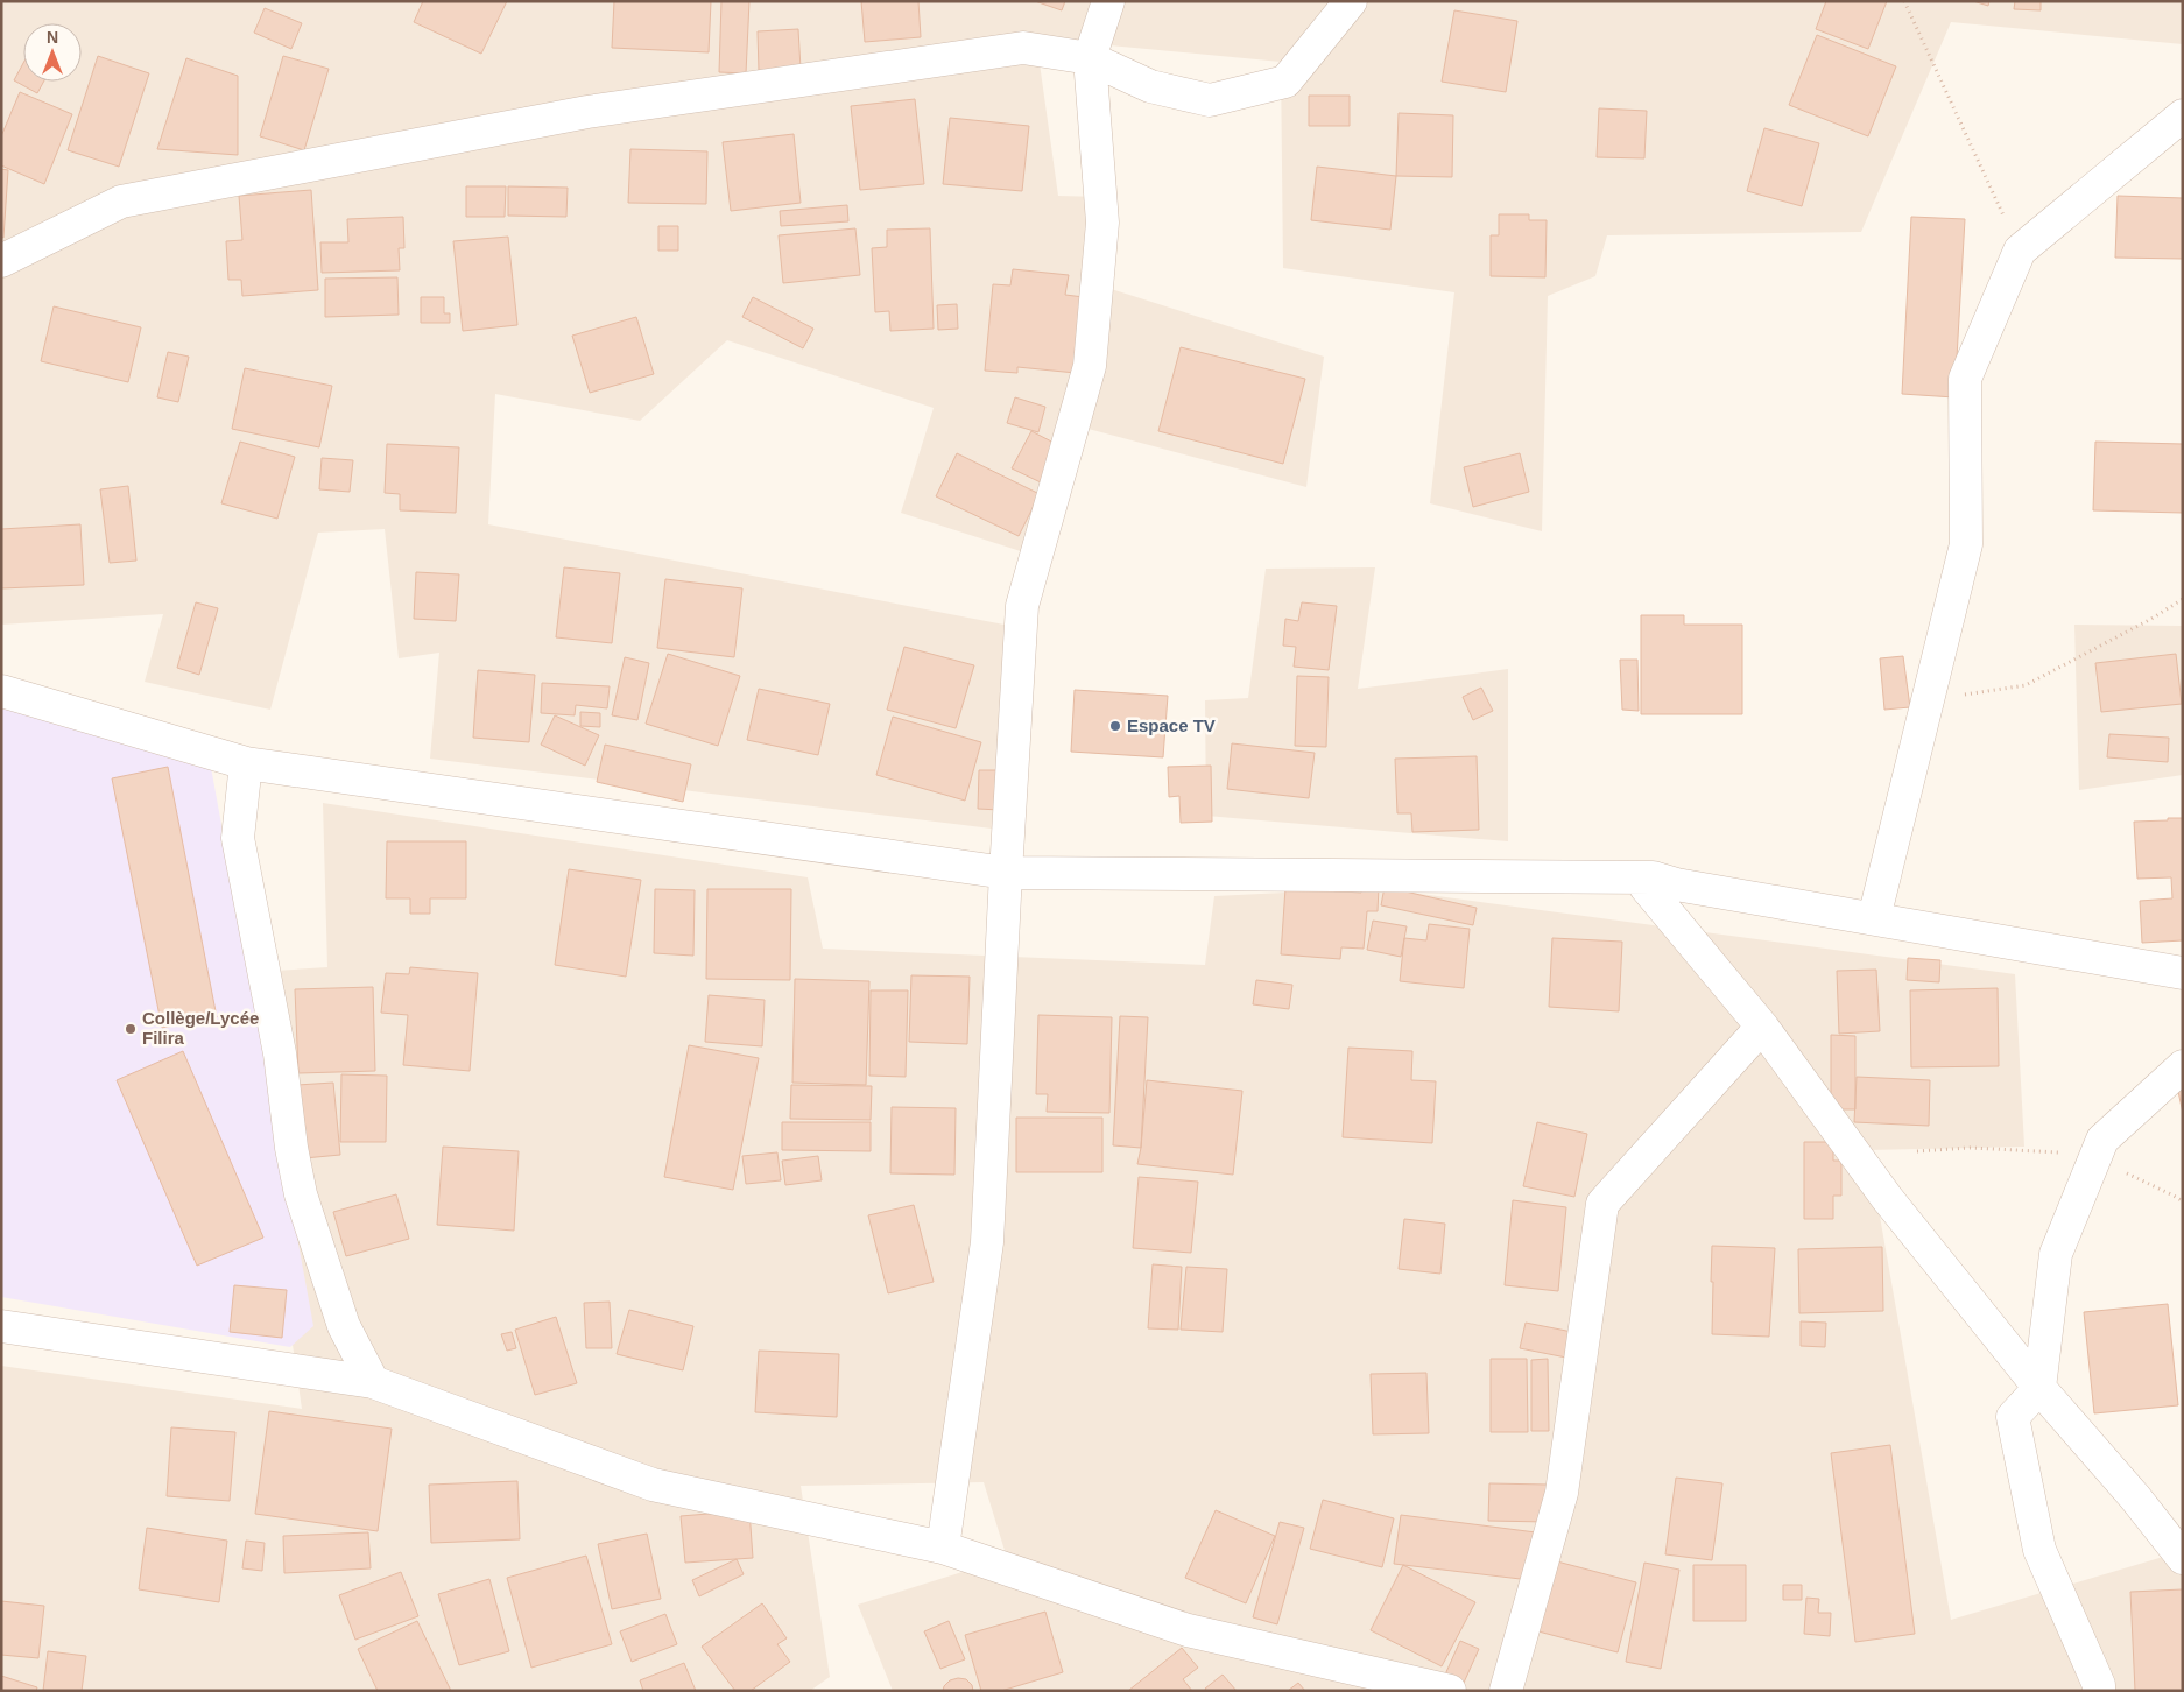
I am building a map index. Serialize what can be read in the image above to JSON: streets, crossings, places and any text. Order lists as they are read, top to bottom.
{
  "places": ["Espace TV", "Collège/Lycée Filira"],
  "north": "top"
}
